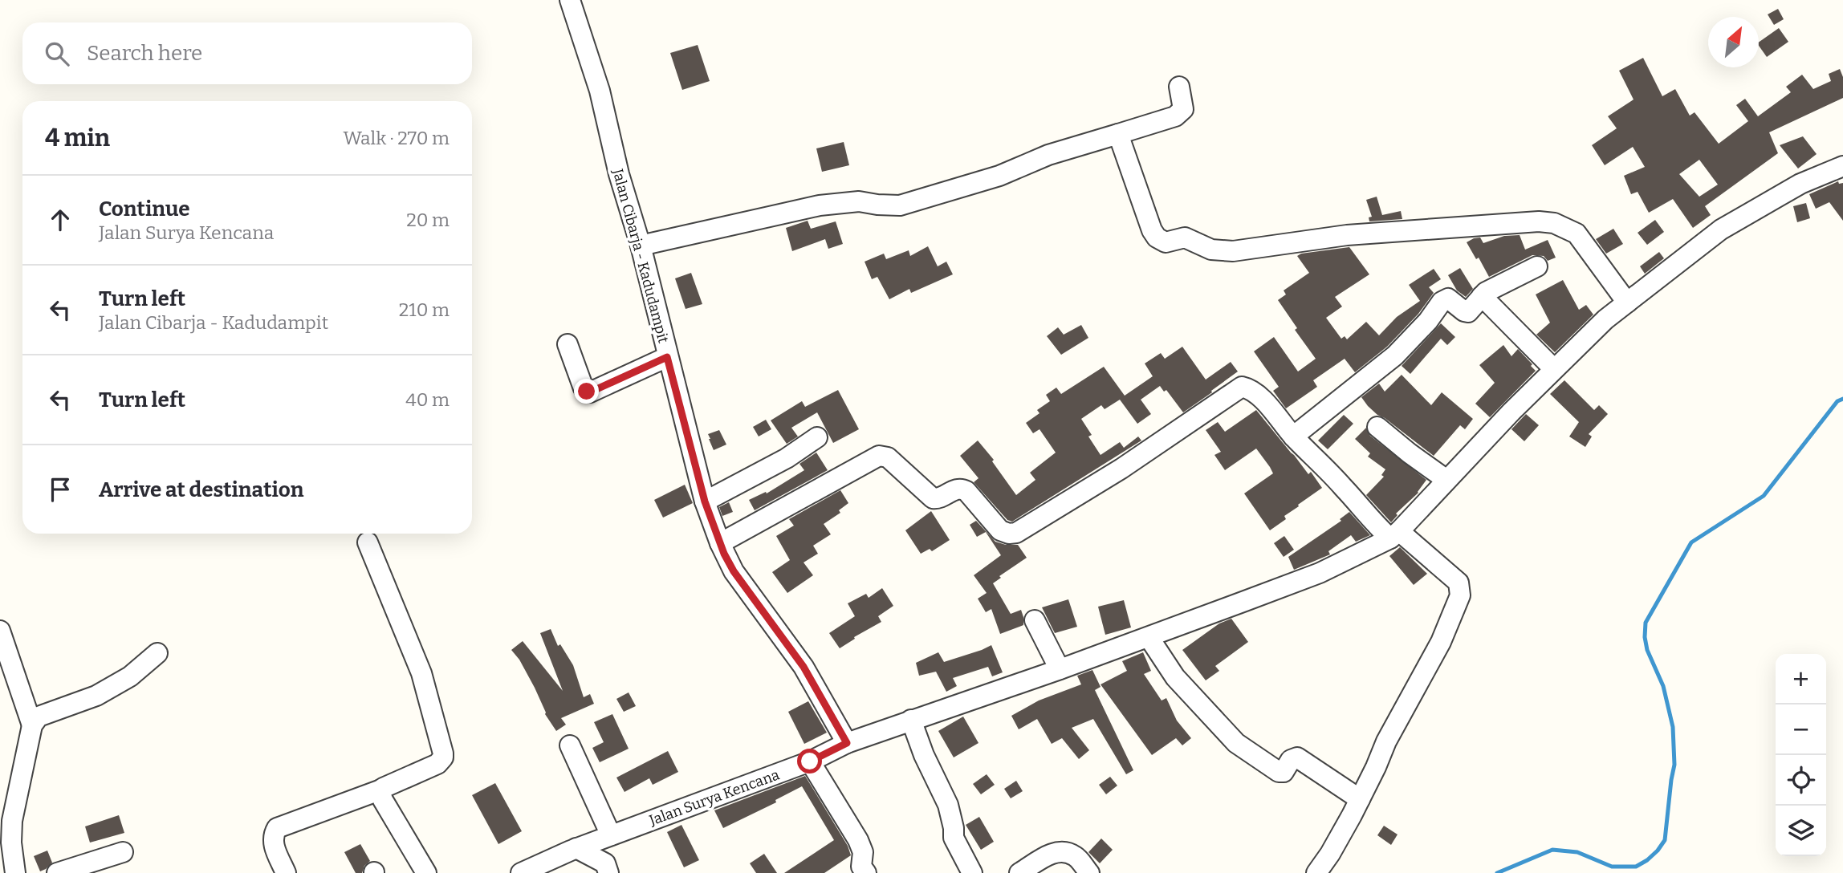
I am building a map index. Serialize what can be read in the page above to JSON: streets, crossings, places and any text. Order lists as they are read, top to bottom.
{
  "streets": {
    "street": ["Jalan Cibarja - Kadudampit", "Jalan Surya Kencana"]
  },
  "crossings": [
    ["Jalan Cibarja - Kadudampit", "Jalan Surya Kencana"]
  ],
  "north": "top right",
  "page": {
    "search": "Search here",
    "heading": ["4 min", "Walk · 270 m"],
    "list": [
      ["Continue", "Jalan Surya Kencana", "20 m"],
      ["Turn left", "Jalan Cibarja - Kadudampit", "210 m"],
      ["Turn left", "40 m"],
      "Arrive at destination"
    ],
    "map_buttons": ["+", "−"]
  }
}
